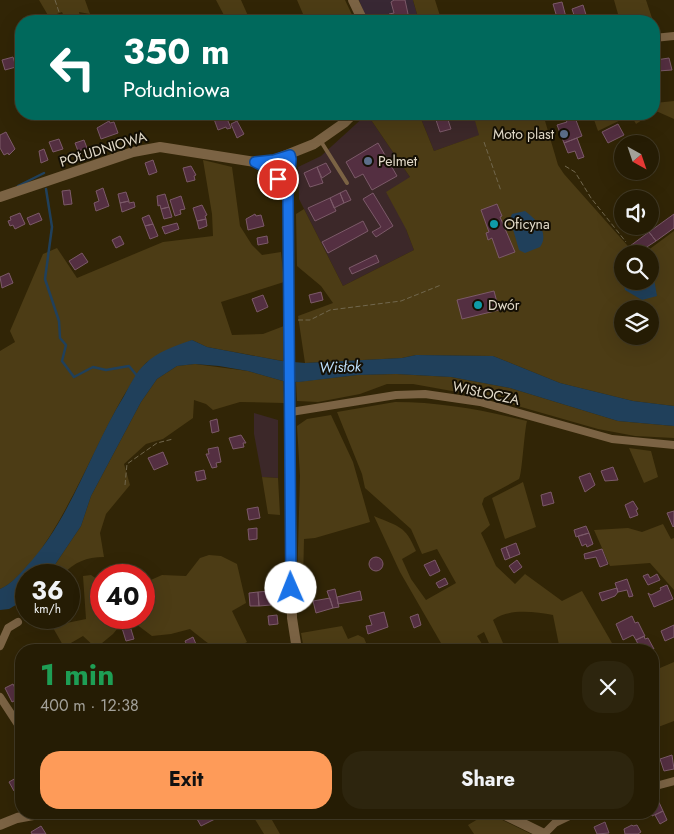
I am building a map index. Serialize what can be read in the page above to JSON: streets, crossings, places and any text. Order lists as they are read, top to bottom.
{
  "streets": {
    "street": ["POŁUDNIOWA", "WISŁOCZA"]
  },
  "water": ["Wisłok"],
  "places": [
    "Moto plast",
    "Pelmet",
    "Oficyna",
    "Dwór"
  ],
  "north": "bottom right",
  "page": {
    "turn": ["350 m", "Południowa"],
    "speed": "36 km/h",
    "limit": "40",
    "heading": ["1 min", "400 m · 12:38"],
    "buttons": ["Exit", "Share"]
  }
}
